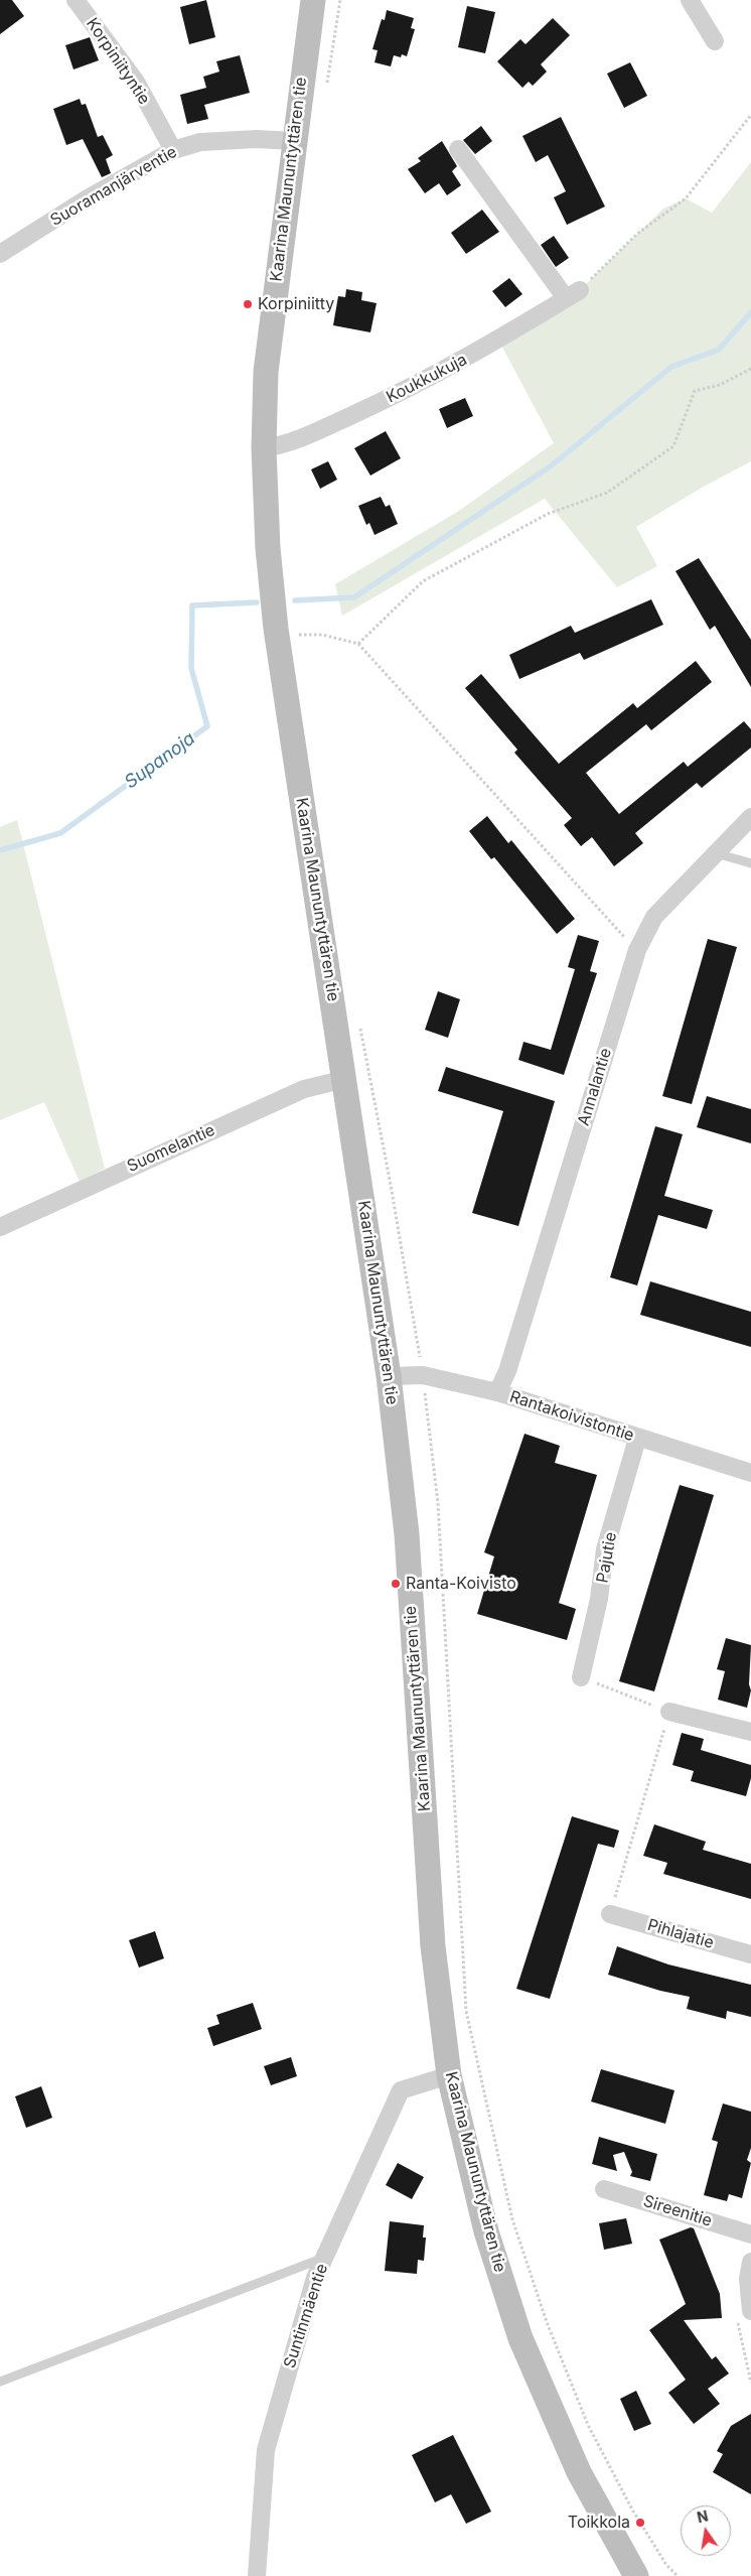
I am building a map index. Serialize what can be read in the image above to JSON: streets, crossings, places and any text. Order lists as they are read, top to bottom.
{
  "streets": {
    "main road": ["Kaarina Maununtyttären tie"],
    "street": [
      "Korpiniityntie",
      "Suoramanjärventie",
      "Koukkukuja",
      "Annalantie",
      "Suomelantie",
      "Rantakoivistontie",
      "Pajutie",
      "Pihlajatie",
      "Sireenitie",
      "Suntinmäentie"
    ]
  },
  "crossings": [
    ["Korpiniityntie", "Suoramanjärventie"],
    ["Kaarina Maununtyttären tie", "Suoramanjärventie"],
    ["Kaarina Maununtyttären tie", "Koukkukuja"],
    ["Kaarina Maununtyttären tie", "Suomelantie"],
    ["Kaarina Maununtyttären tie", "Rantakoivistontie"],
    ["Kaarina Maununtyttären tie", "Suntinmäentie"],
    ["Annalantie", "Rantakoivistontie"],
    ["Rantakoivistontie", "Pajutie"]
  ],
  "water": ["Supanoja"],
  "places": ["Korpiniitty", "Ranta-Koivisto", "Toikkola"],
  "north": "top"
}
